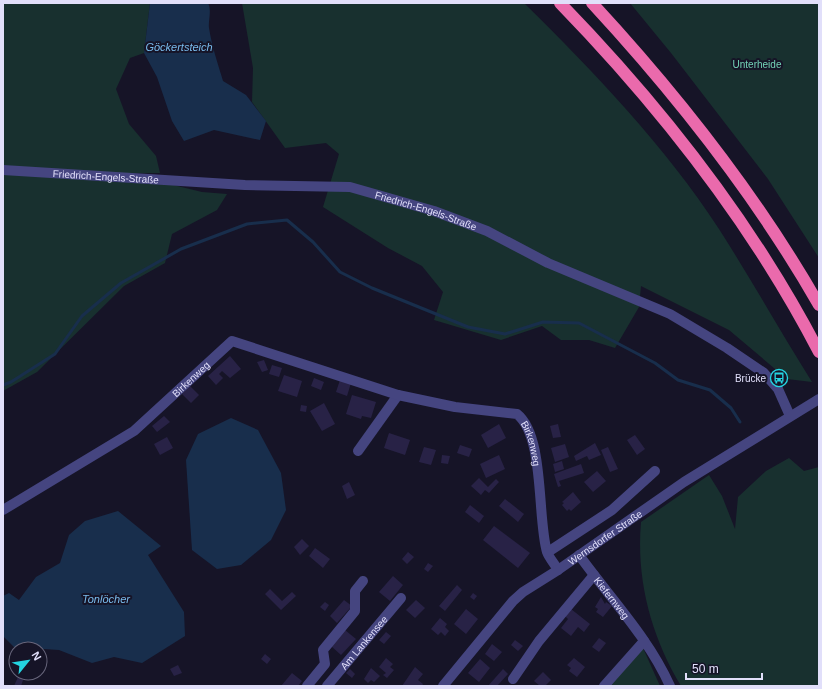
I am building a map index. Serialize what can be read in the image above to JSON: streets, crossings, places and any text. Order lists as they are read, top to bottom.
{
  "streets": {
    "street": [
      "Friedrich-Engels-Straße",
      "Birkenweg",
      "Wernsdorfer Straße",
      "Kiefernweg",
      "Am Lankensee"
    ]
  },
  "crossings": [
    ["Friedrich-Engels-Straße", "Wernsdorfer Straße"],
    ["Birkenweg", "Wernsdorfer Straße"],
    ["Wernsdorfer Straße", "Kiefernweg"]
  ],
  "water": ["Göckertsteich", "Tonlöcher"],
  "parks": ["Unterheide"],
  "places": {
    "bus stop": ["Brücke"]
  },
  "scale_bar": "50 m",
  "north": "top right"
}
